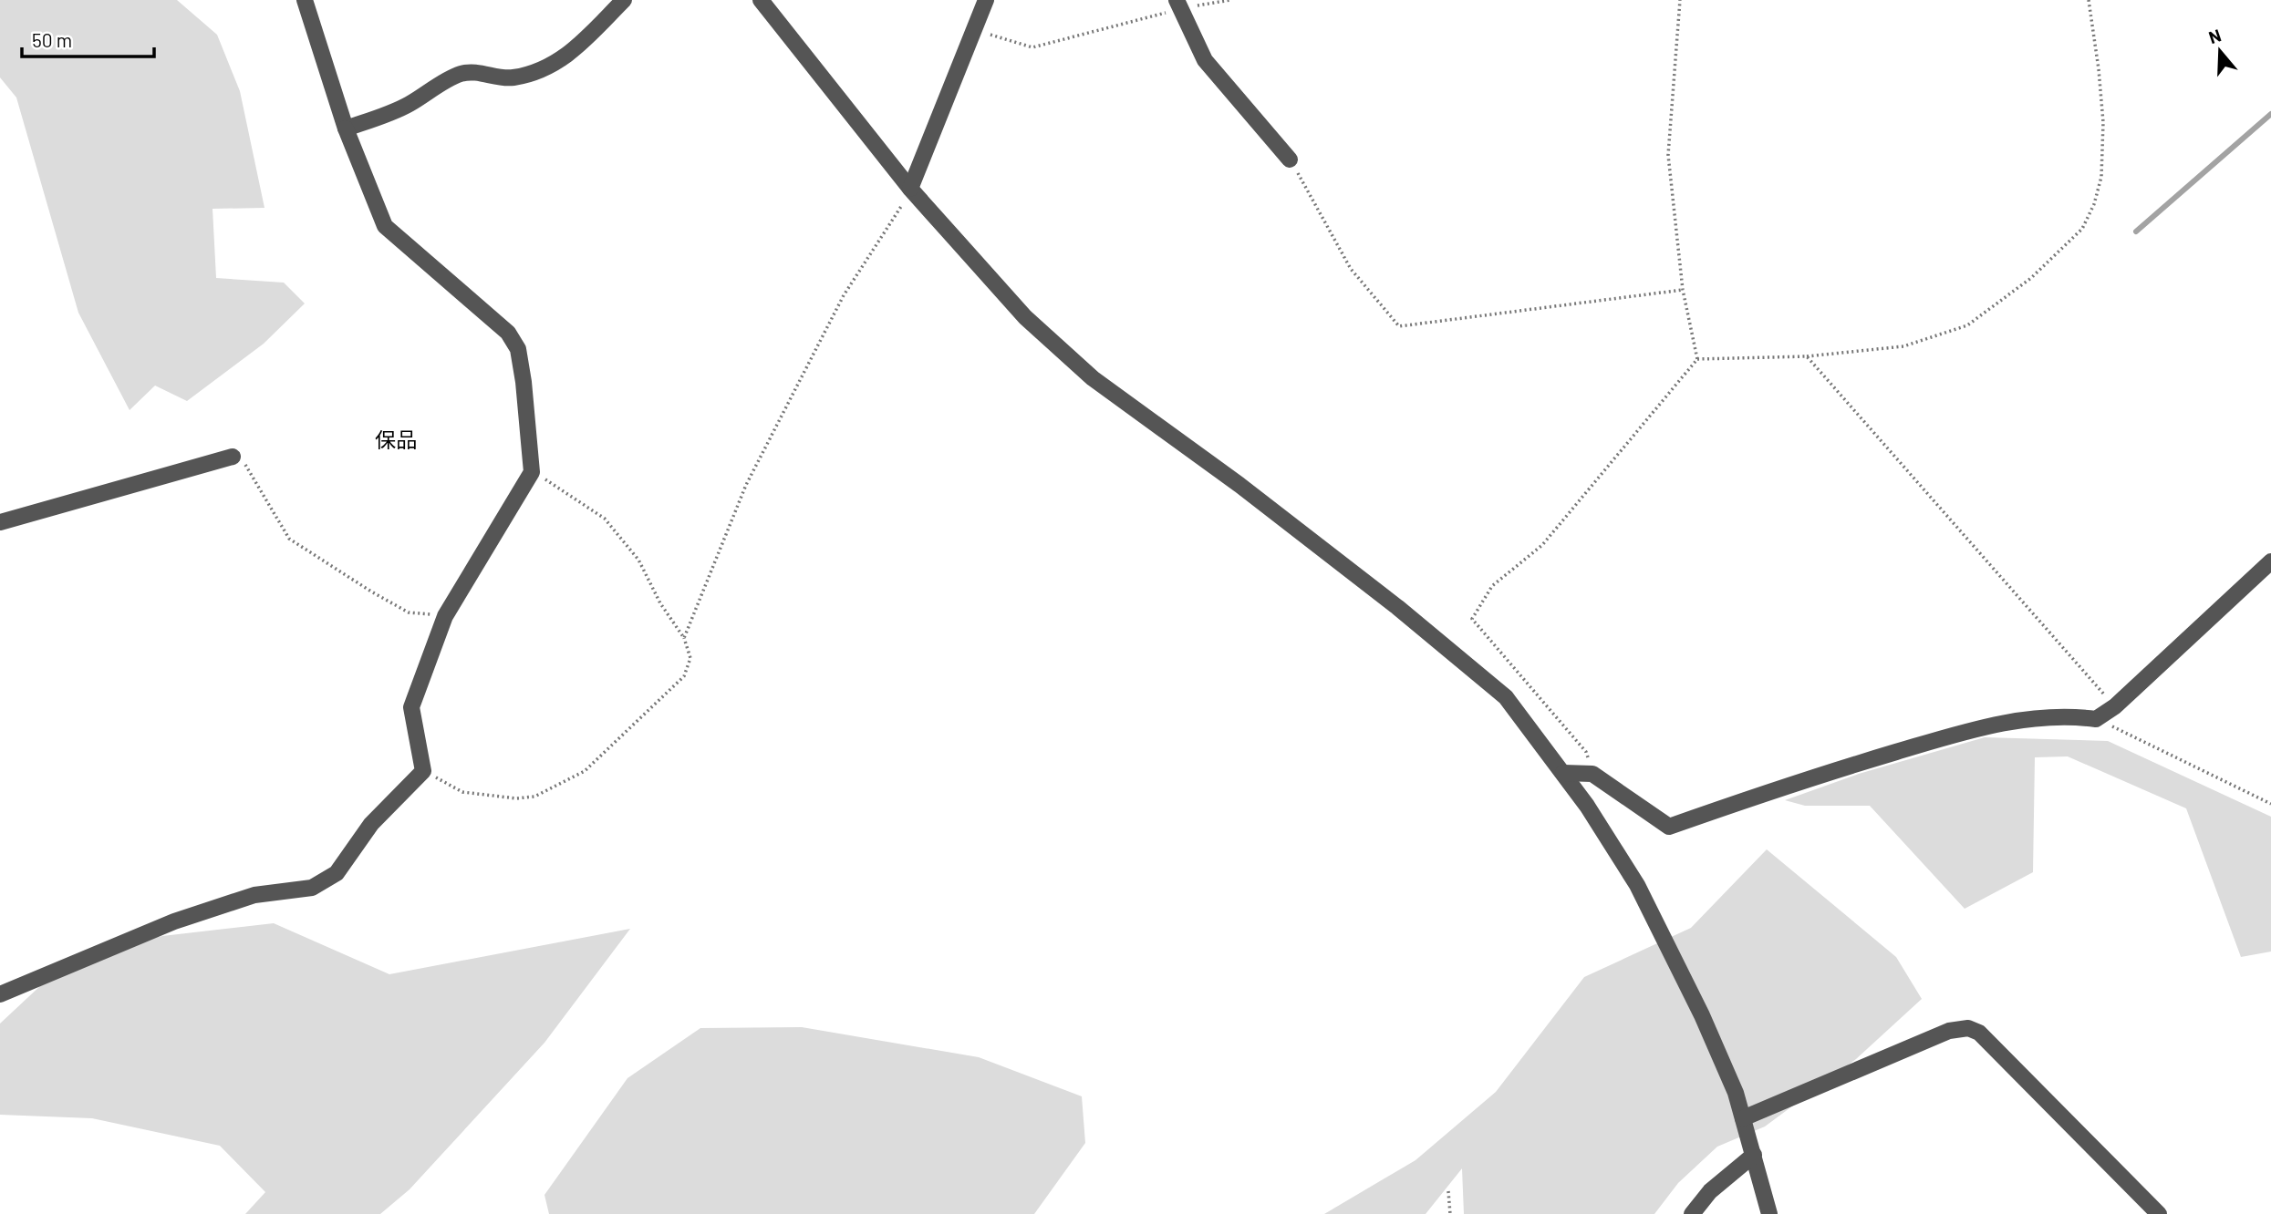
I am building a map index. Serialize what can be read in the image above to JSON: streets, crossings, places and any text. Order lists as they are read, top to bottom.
{
  "districts": ["保品"],
  "scale_bar": "50 m",
  "north": "top"
}
